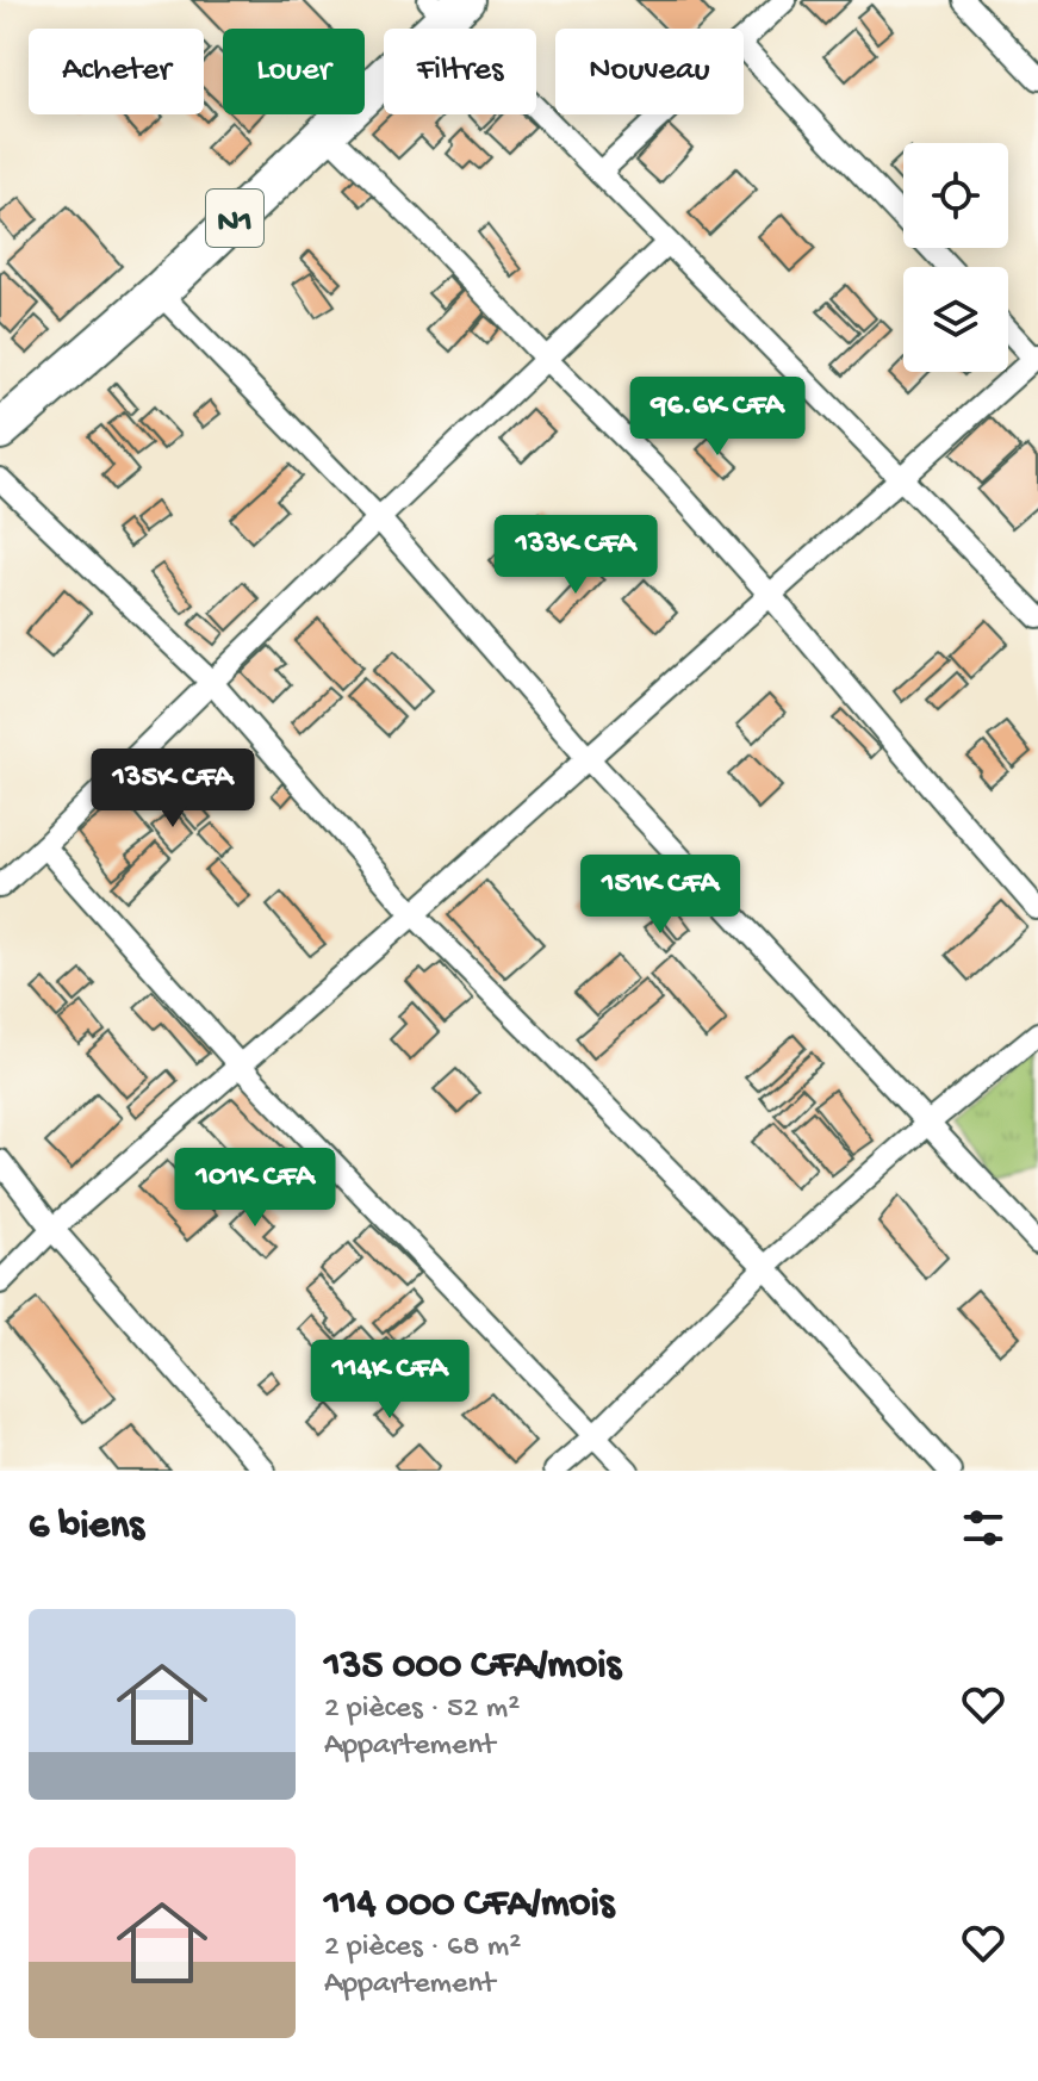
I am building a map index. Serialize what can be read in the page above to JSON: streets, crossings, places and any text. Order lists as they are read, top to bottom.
{
  "streets": {
    "highway": ["N1"]
  },
  "page": {
    "chip": [
      "Acheter",
      "Louer",
      "Filtres",
      "Nouveau"
    ],
    "price": [
      "96.6K CFA",
      "133K CFA",
      "135K CFA",
      "151K CFA",
      "101K CFA",
      "114K CFA"
    ],
    "heading": "6 biens",
    "list": [
      {
        "name": "135 000 CFA/mois",
        "note": "2 pièces · 52 m² · Appartement"
      },
      {
        "name": "114 000 CFA/mois",
        "note": "2 pièces · 68 m² · Appartement"
      }
    ]
  }
}
